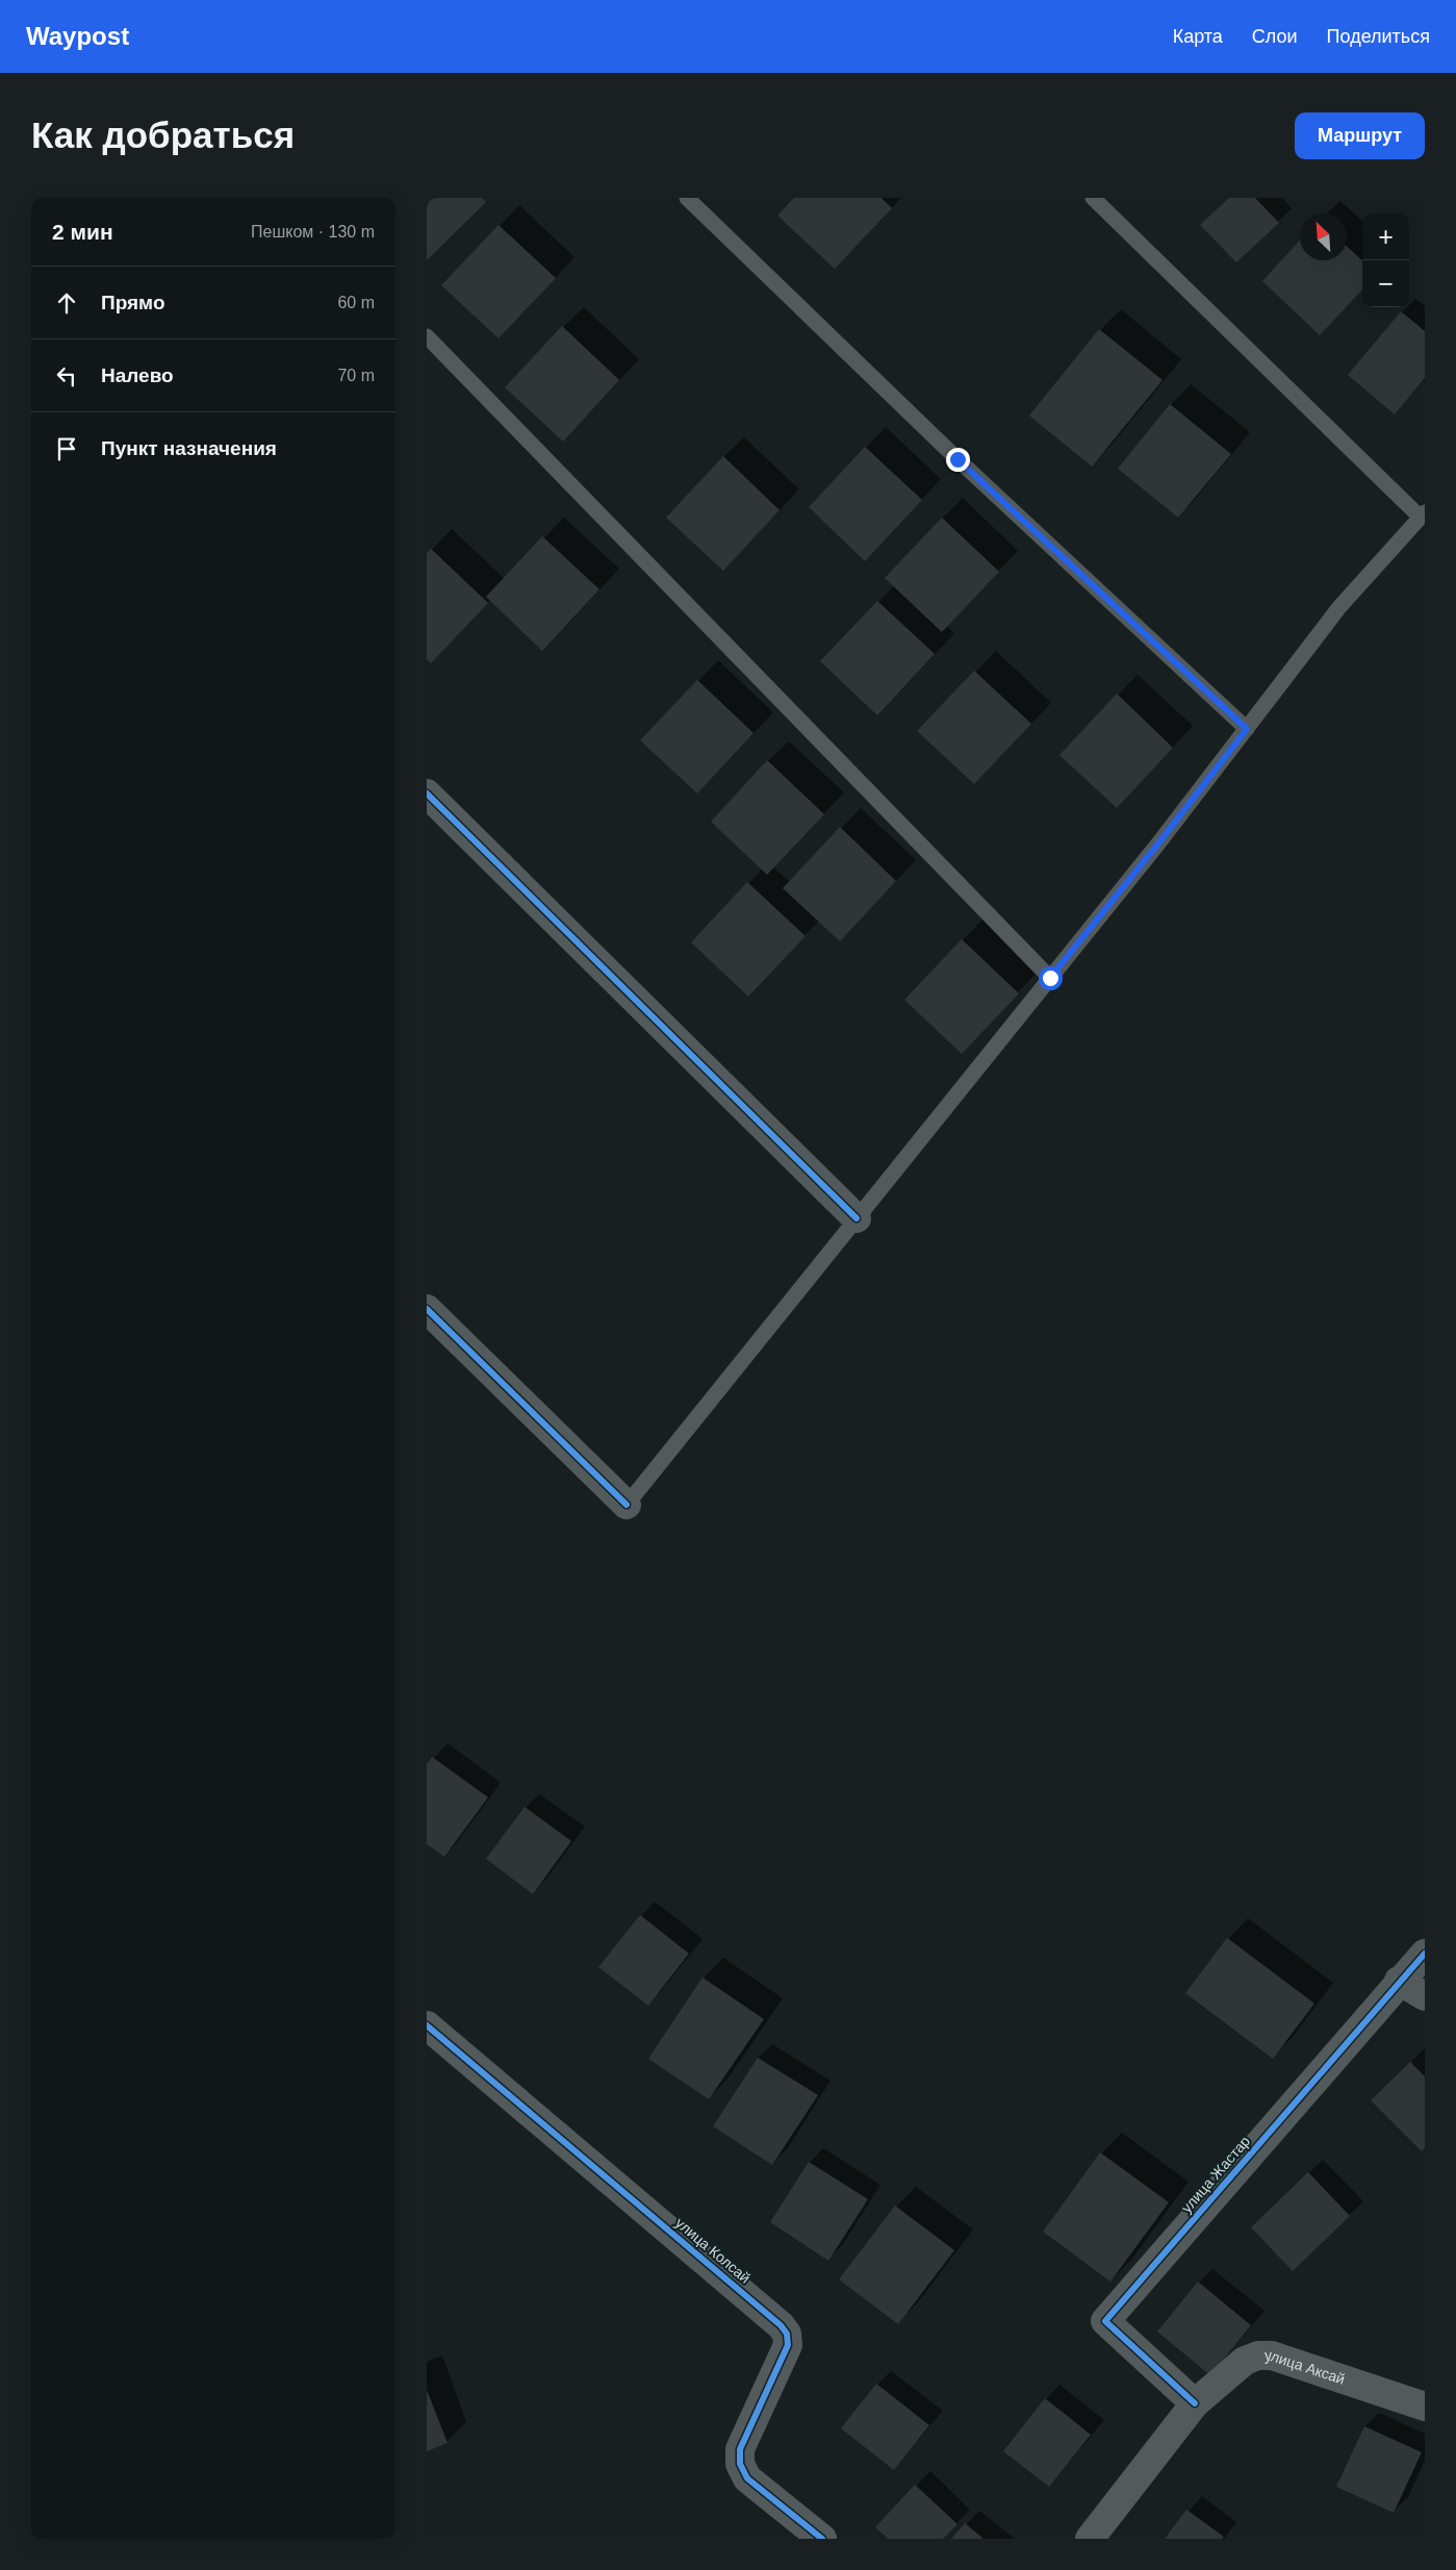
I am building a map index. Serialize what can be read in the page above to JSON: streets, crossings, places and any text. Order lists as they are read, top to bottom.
{
  "streets": {
    "street": ["улица Жастар", "улица Колсай", "улица Аксай"]
  },
  "crossings": [
    ["улица Жастар", "улица Аксай"]
  ],
  "north": "top left",
  "page": {
    "header": "Waypost",
    "nav": ["Карта", "Слои", "Поделиться"],
    "buttons": "Маршрут",
    "title": "Как добраться",
    "heading": ["2 мин", "Пешком · 130 m"],
    "map_buttons": ["+", "−"],
    "list": [
      ["Прямо", "60 m"],
      ["Налево", "70 m"],
      "Пункт назначения"
    ]
  }
}
